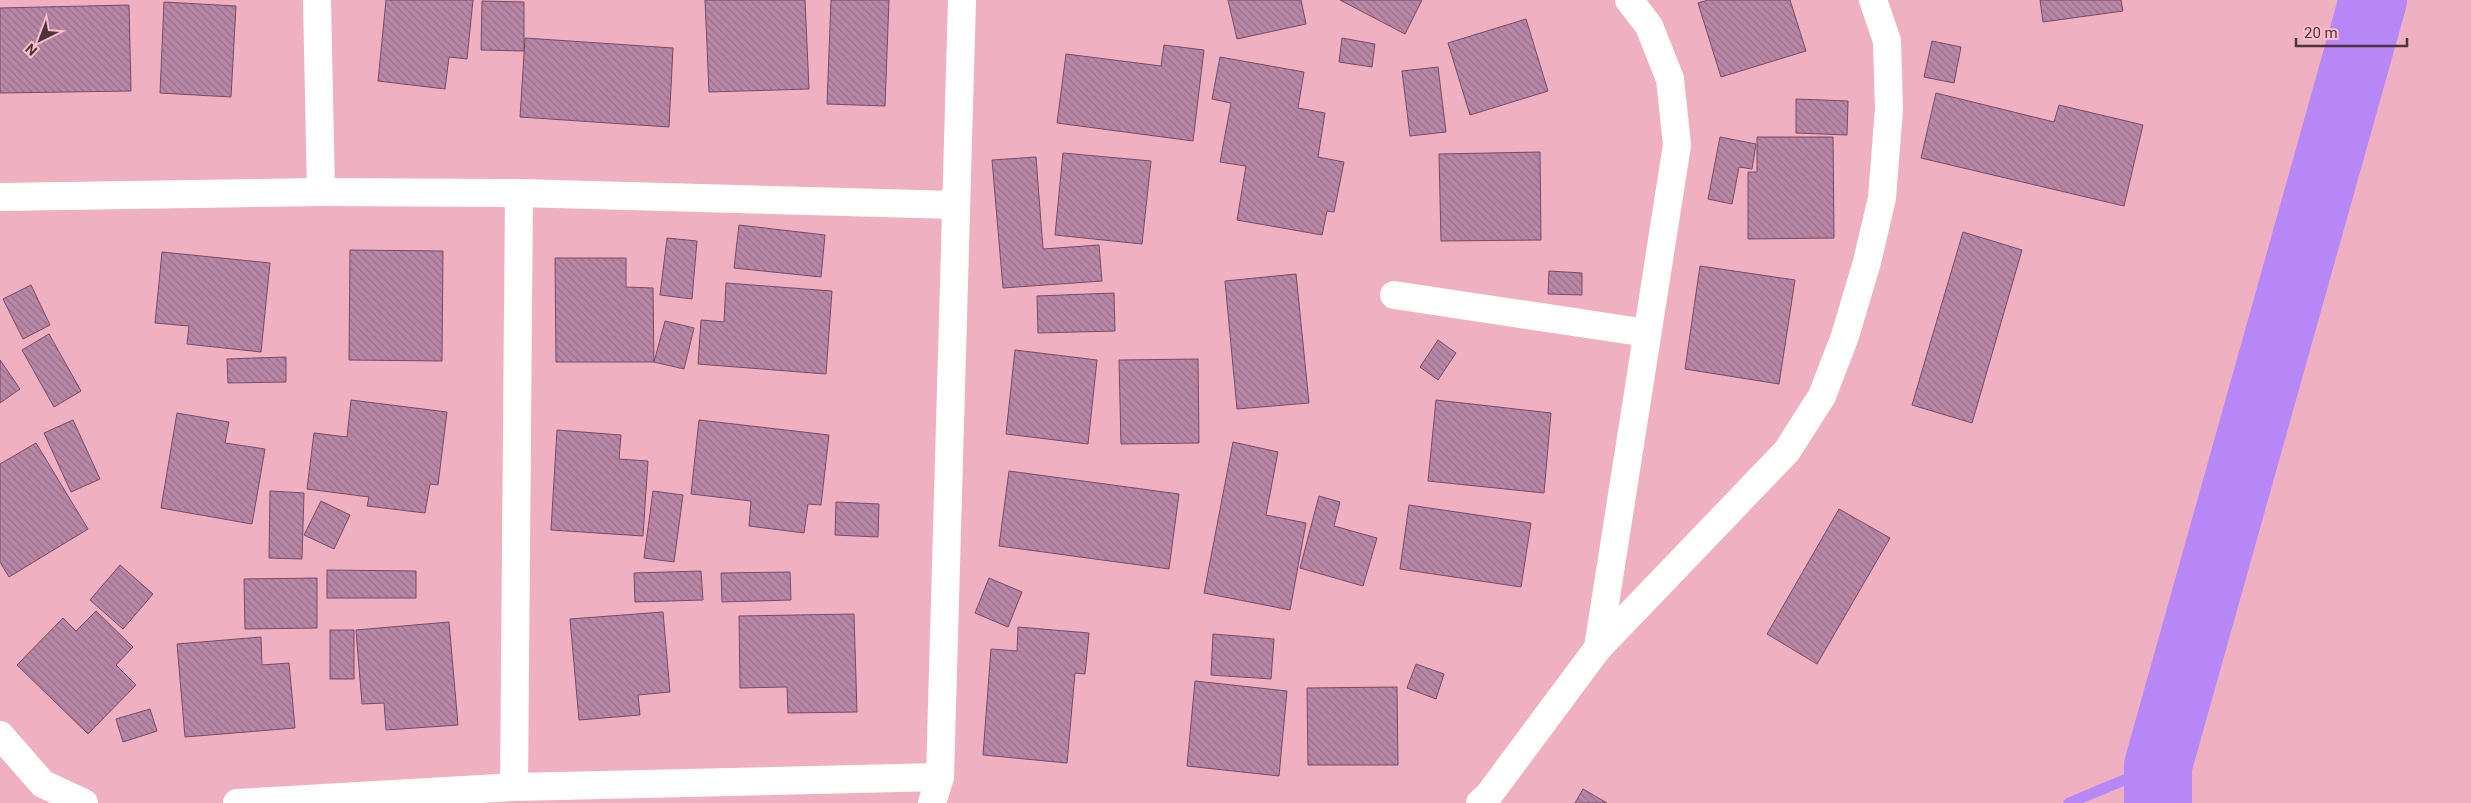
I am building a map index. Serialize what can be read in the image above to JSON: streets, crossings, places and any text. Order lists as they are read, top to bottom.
{
  "scale_bar": "20 m",
  "north": "bottom left"
}
